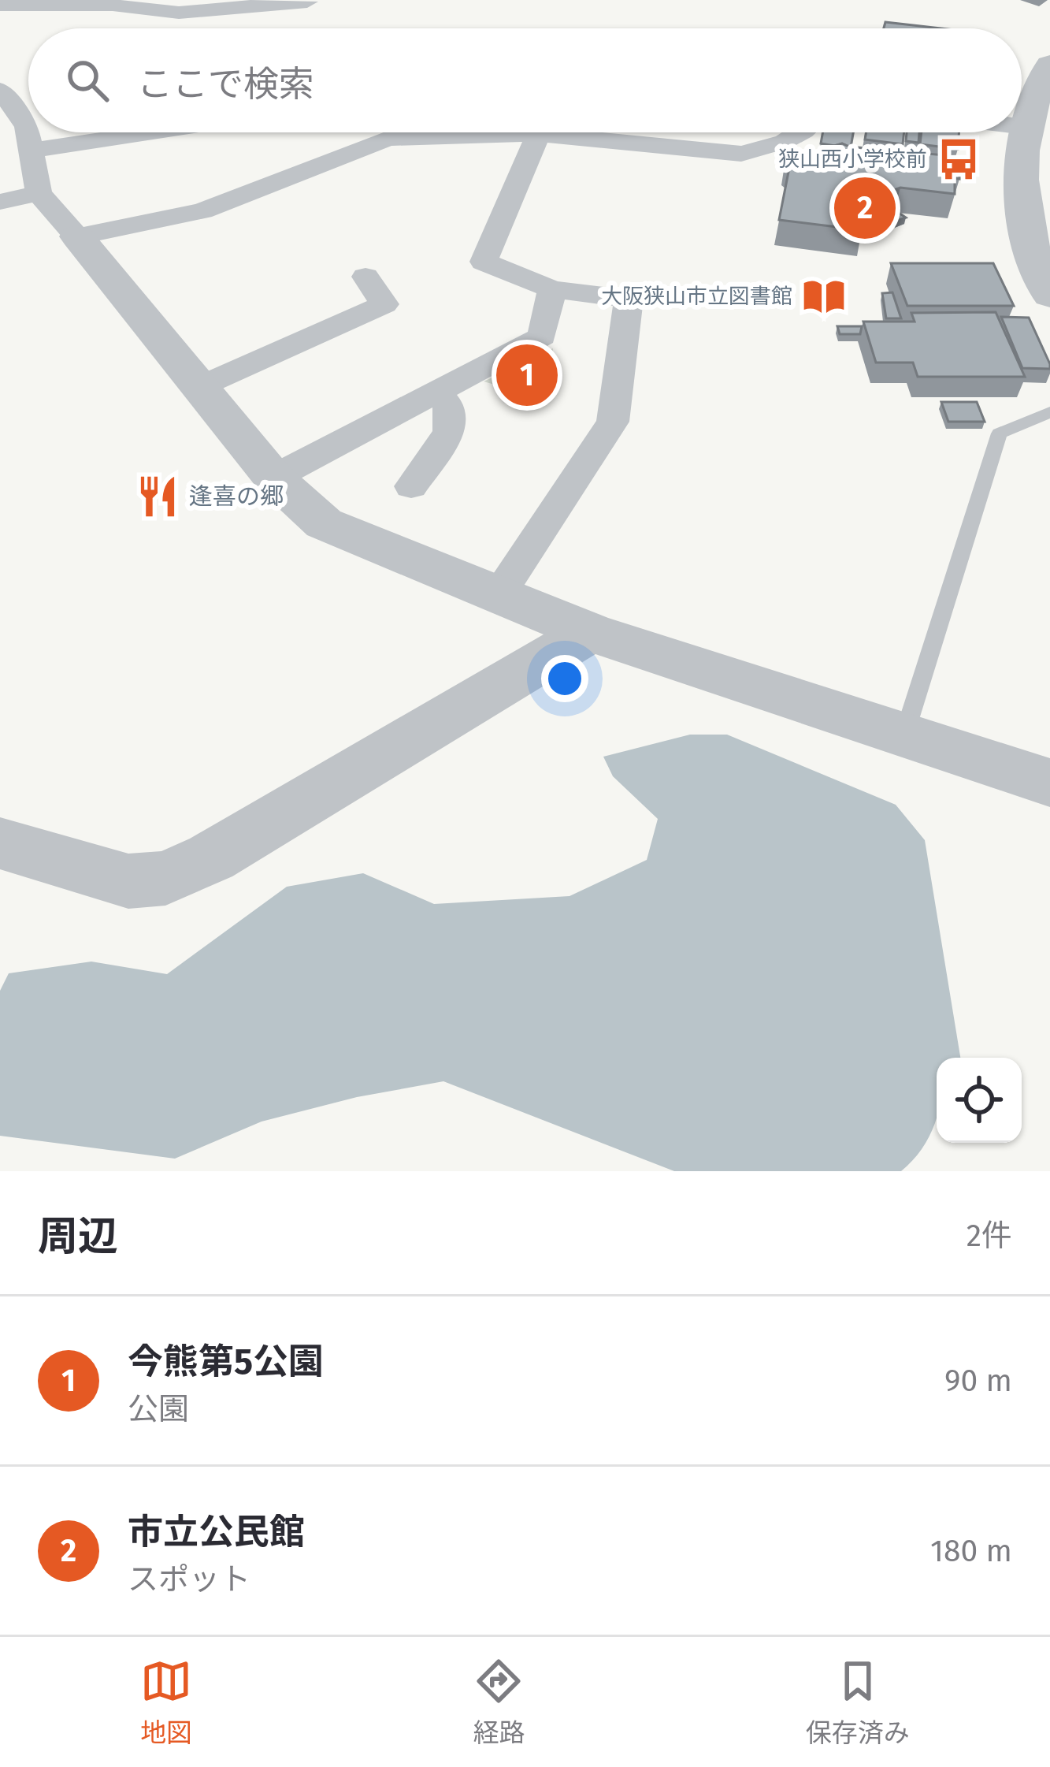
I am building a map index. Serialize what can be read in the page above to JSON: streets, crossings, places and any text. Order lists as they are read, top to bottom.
{
  "places": {
    "bus stop": ["狭山西小学校前"],
    "library": ["大阪狭山市立図書館"],
    "restaurant": ["逢喜の郷"]
  },
  "page": {
    "search": "ここで検索",
    "pins": ["2", "1"],
    "heading": ["周辺", "2件"],
    "list": [
      {
        "mark": "1",
        "name": "今熊第5公園",
        "note": "公園",
        "value": "90 m"
      },
      {
        "mark": "2",
        "name": "市立公民館",
        "note": "スポット",
        "value": "180 m"
      }
    ],
    "nav": ["地図", "経路", "保存済み"]
  }
}
